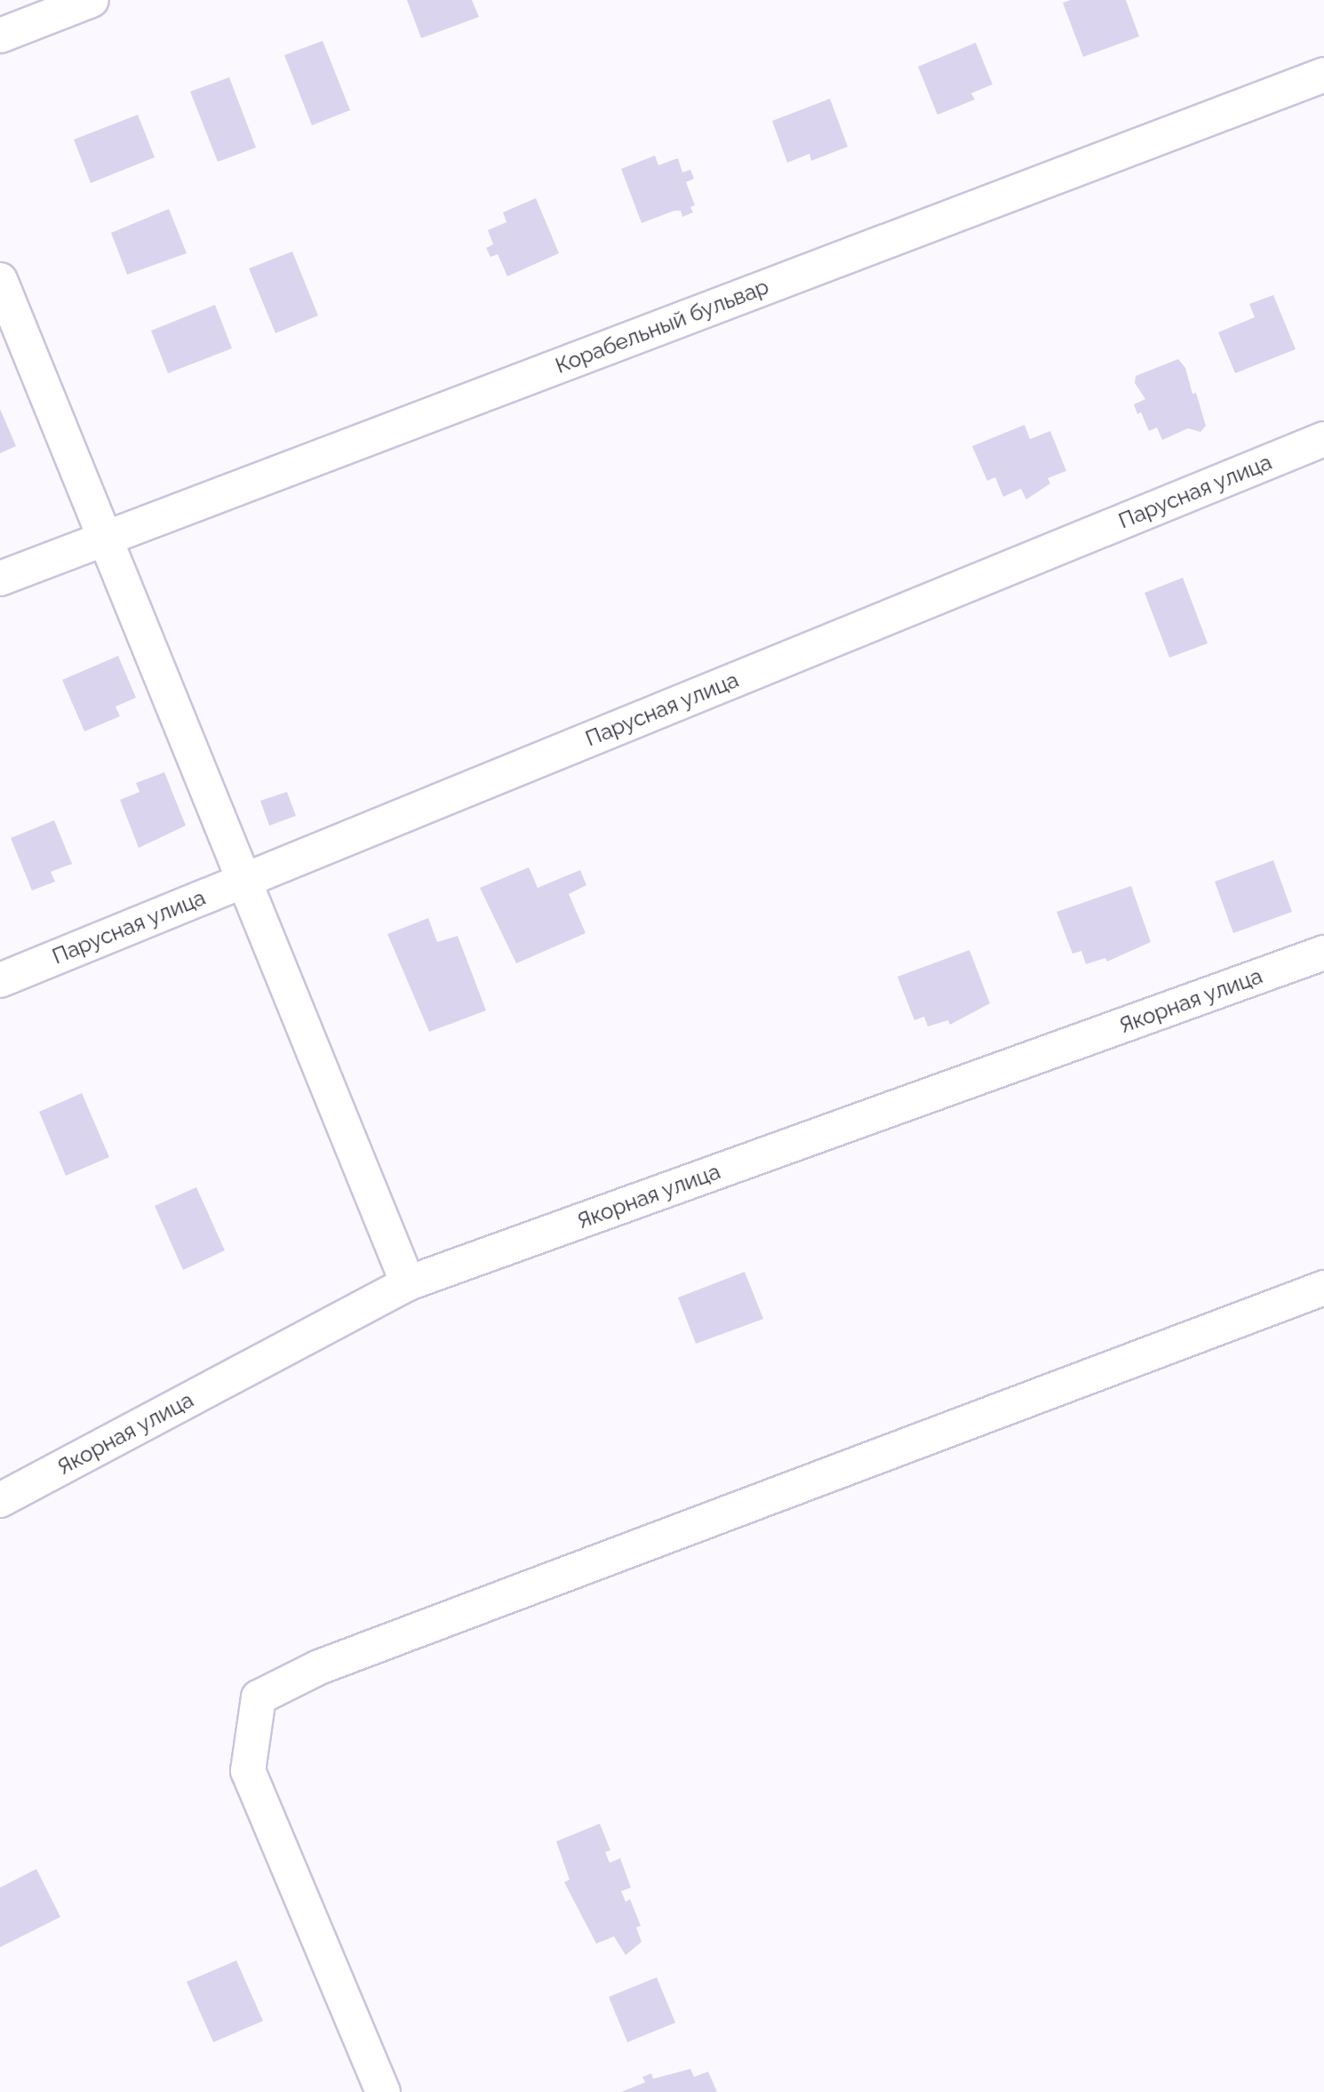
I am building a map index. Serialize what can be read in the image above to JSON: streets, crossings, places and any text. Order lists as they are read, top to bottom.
{
  "streets": {
    "street": ["Корабельный бульвар", "Парусная улица", "Якорная улица"]
  }
}
